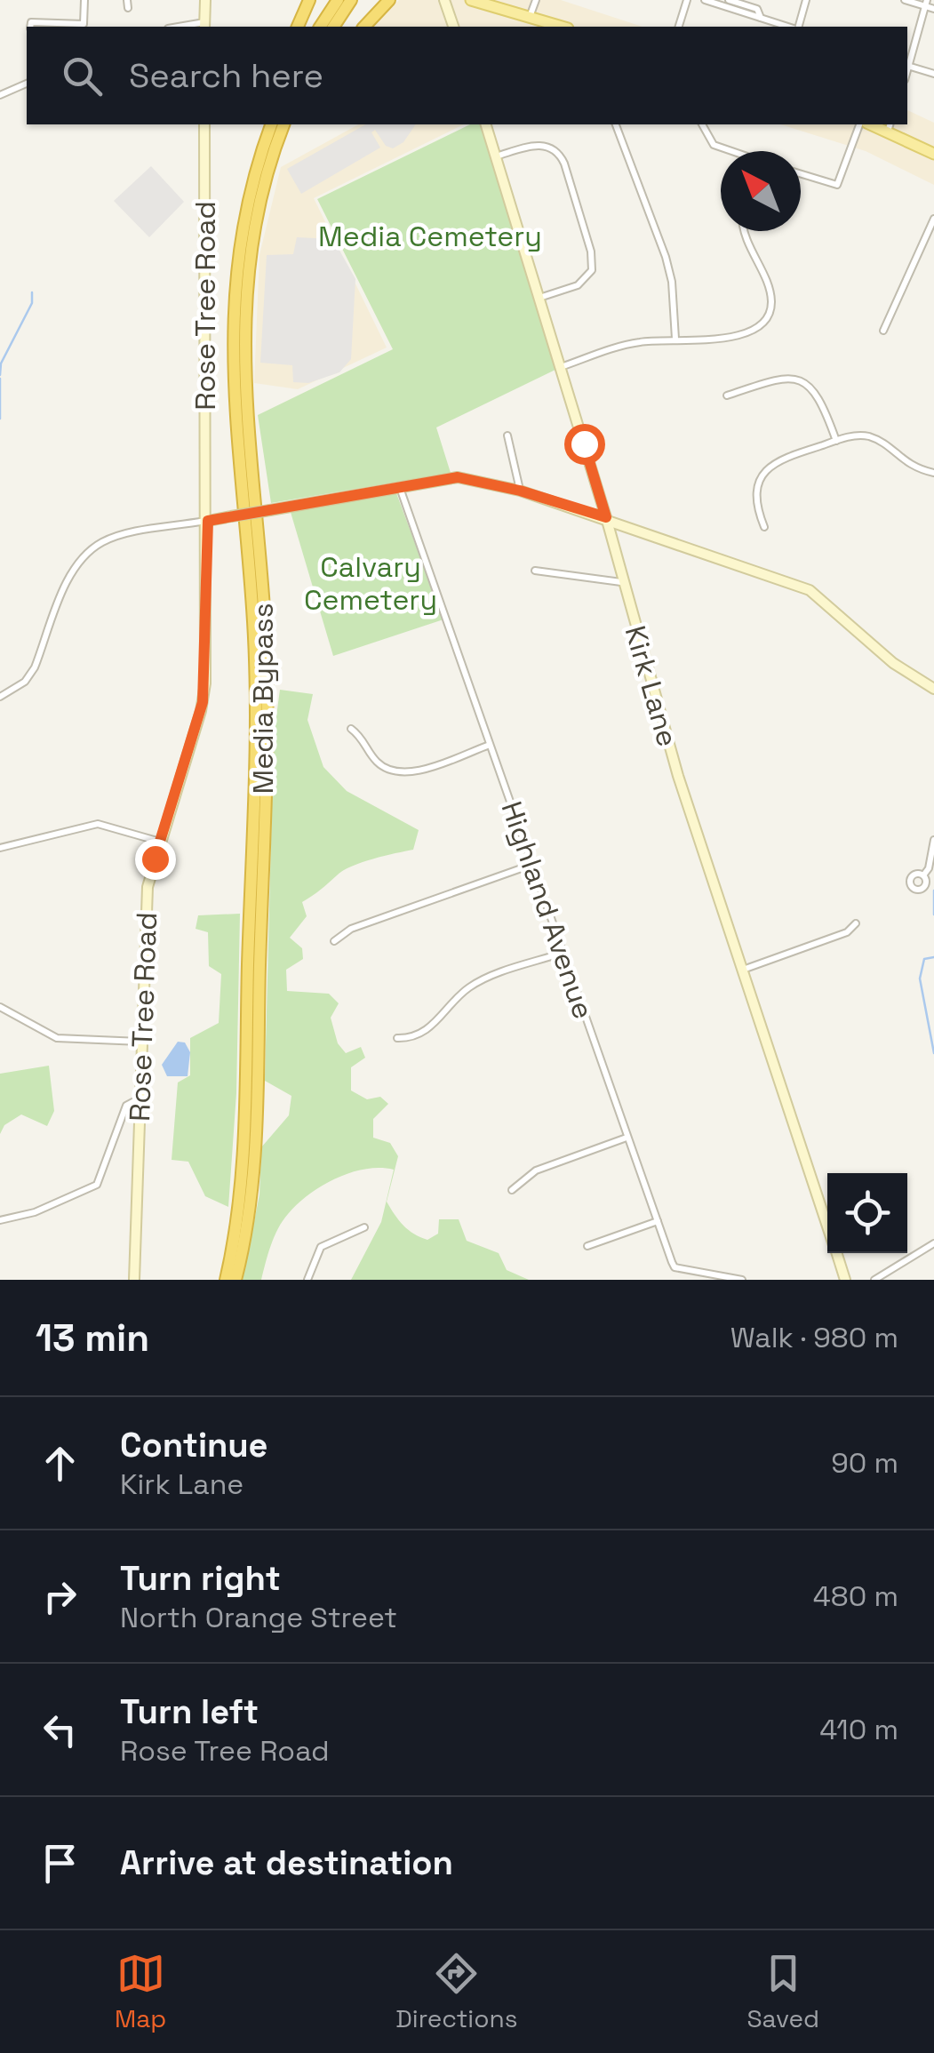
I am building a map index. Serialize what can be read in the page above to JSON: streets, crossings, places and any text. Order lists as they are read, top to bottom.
{
  "streets": {
    "highway": ["Media Bypass"],
    "street": ["Rose Tree Road", "Kirk Lane", "Highland Avenue"]
  },
  "parks": ["Media Cemetery", "Calvary Cemetery"],
  "north": "top left",
  "page": {
    "search": "Search here",
    "heading": ["13 min", "Walk · 980 m"],
    "list": [
      ["Continue", "Kirk Lane", "90 m"],
      ["Turn right", "North Orange Street", "480 m"],
      ["Turn left", "Rose Tree Road", "410 m"],
      "Arrive at destination"
    ],
    "nav": ["Map", "Directions", "Saved"]
  }
}
